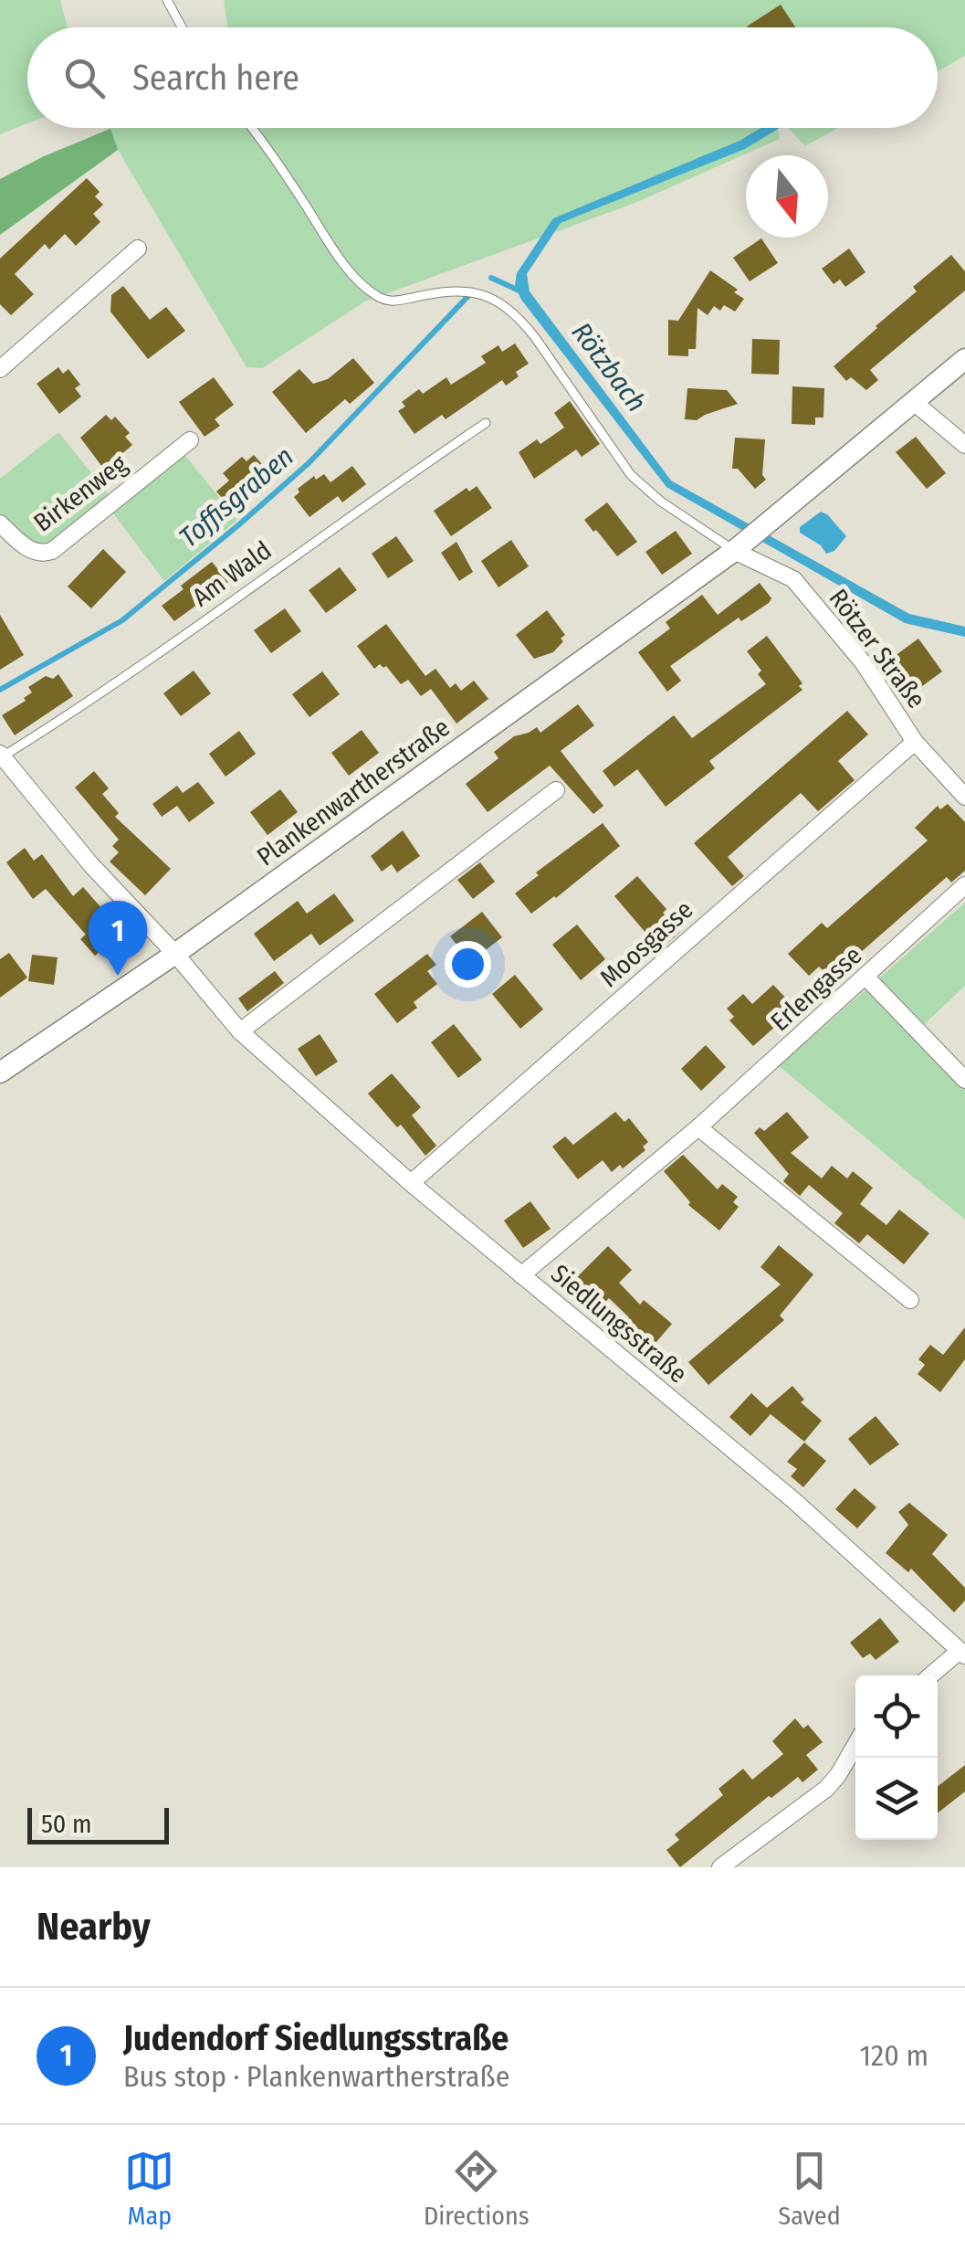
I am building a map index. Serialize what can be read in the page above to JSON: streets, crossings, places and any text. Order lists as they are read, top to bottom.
{
  "streets": {
    "main road": ["Plankenwartherstraße"],
    "street": [
      "Birkenweg",
      "Rötzer Straße",
      "Moosgasse",
      "Erlengasse",
      "Siedlungsstraße"
    ],
    "lane": ["Am Wald"]
  },
  "crossings": [
    ["Am Wald", "Siedlungsstraße"],
    ["Rötzer Straße", "Plankenwartherstraße"],
    ["Rötzer Straße", "Moosgasse"],
    ["Plankenwartherstraße", "Siedlungsstraße"],
    ["Moosgasse", "Siedlungsstraße"],
    ["Erlengasse", "Siedlungsstraße"]
  ],
  "water": ["Rötzbach", "Toffisgraben"],
  "scale_bar": "50 m",
  "north": "bottom",
  "page": {
    "search": "Search here",
    "pins": "1",
    "scale": "50 m",
    "heading": "Nearby",
    "list": [
      {
        "mark": "1",
        "name": "Judendorf Siedlungsstraße",
        "note": "Bus stop · Plankenwartherstraße",
        "value": "120 m"
      }
    ],
    "nav": ["Map", "Directions", "Saved"]
  }
}
